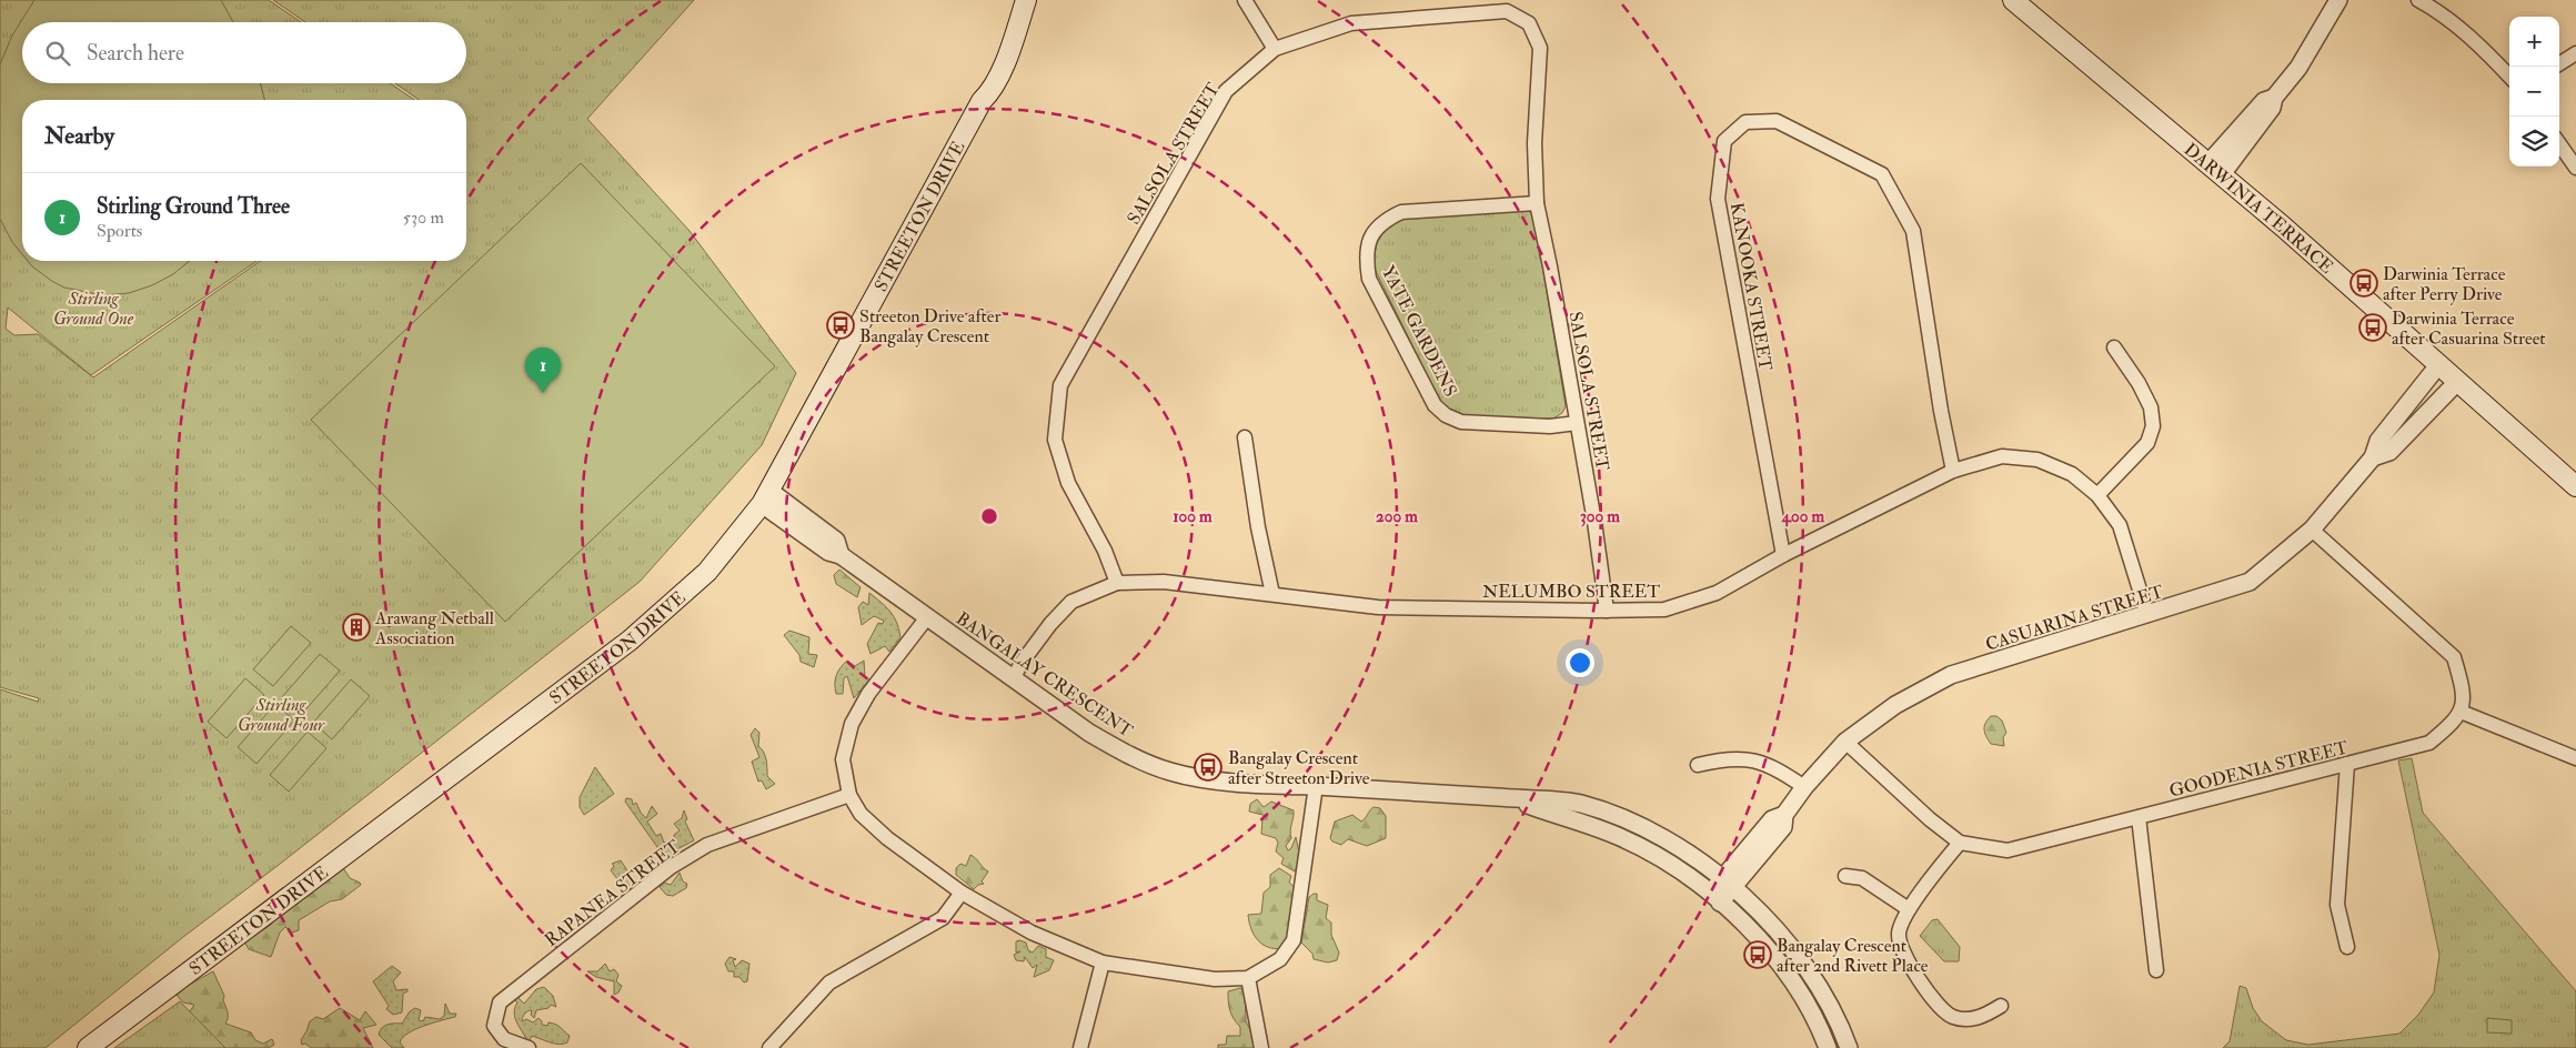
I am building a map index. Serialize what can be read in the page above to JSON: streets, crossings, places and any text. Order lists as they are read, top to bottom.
{
  "streets": {
    "main road": ["DARWINIA TERRACE", "STREETON DRIVE"],
    "street": [
      "SALSOLA STREET",
      "KANOOKA STREET",
      "YATE GARDENS",
      "NELUMBO STREET",
      "CASUARINA STREET",
      "BANGALAY CRESCENT",
      "GOODENIA STREET",
      "RAPANEA STREET"
    ]
  },
  "crossings": [
    ["SALSOLA STREET", "YATE GARDENS"],
    ["SALSOLA STREET", "NELUMBO STREET"],
    ["DARWINIA TERRACE", "CASUARINA STREET"],
    ["STREETON DRIVE", "BANGALAY CRESCENT"],
    ["KANOOKA STREET", "NELUMBO STREET"],
    ["NELUMBO STREET", "CASUARINA STREET"],
    ["NELUMBO STREET", "BANGALAY CRESCENT"],
    ["CASUARINA STREET", "BANGALAY CRESCENT"],
    ["CASUARINA STREET", "GOODENIA STREET"]
  ],
  "parks": ["Stirling Ground One", "Stirling Ground Four"],
  "places": {
    "bus stop": [
      "Darwinia Terrace after Perry Drive",
      "Streeton Drive after Bangalay Crescent",
      "Darwinia Terrace after Casuarina Street",
      "Bangalay Crescent after Streeton Drive",
      "Bangalay Crescent after 2nd Rivett Place"
    ],
    "building": ["Arawang Netball Association"]
  },
  "page": {
    "map_buttons": ["+", "−"],
    "search": "Search here",
    "heading": "Nearby",
    "list": [
      {
        "mark": "1",
        "name": "Stirling Ground Three",
        "note": "Sports",
        "value": "530 m"
      }
    ],
    "pins": "1"
  },
  "rings": [
    "100 m",
    "200 m",
    "300 m",
    "400 m"
  ]
}
